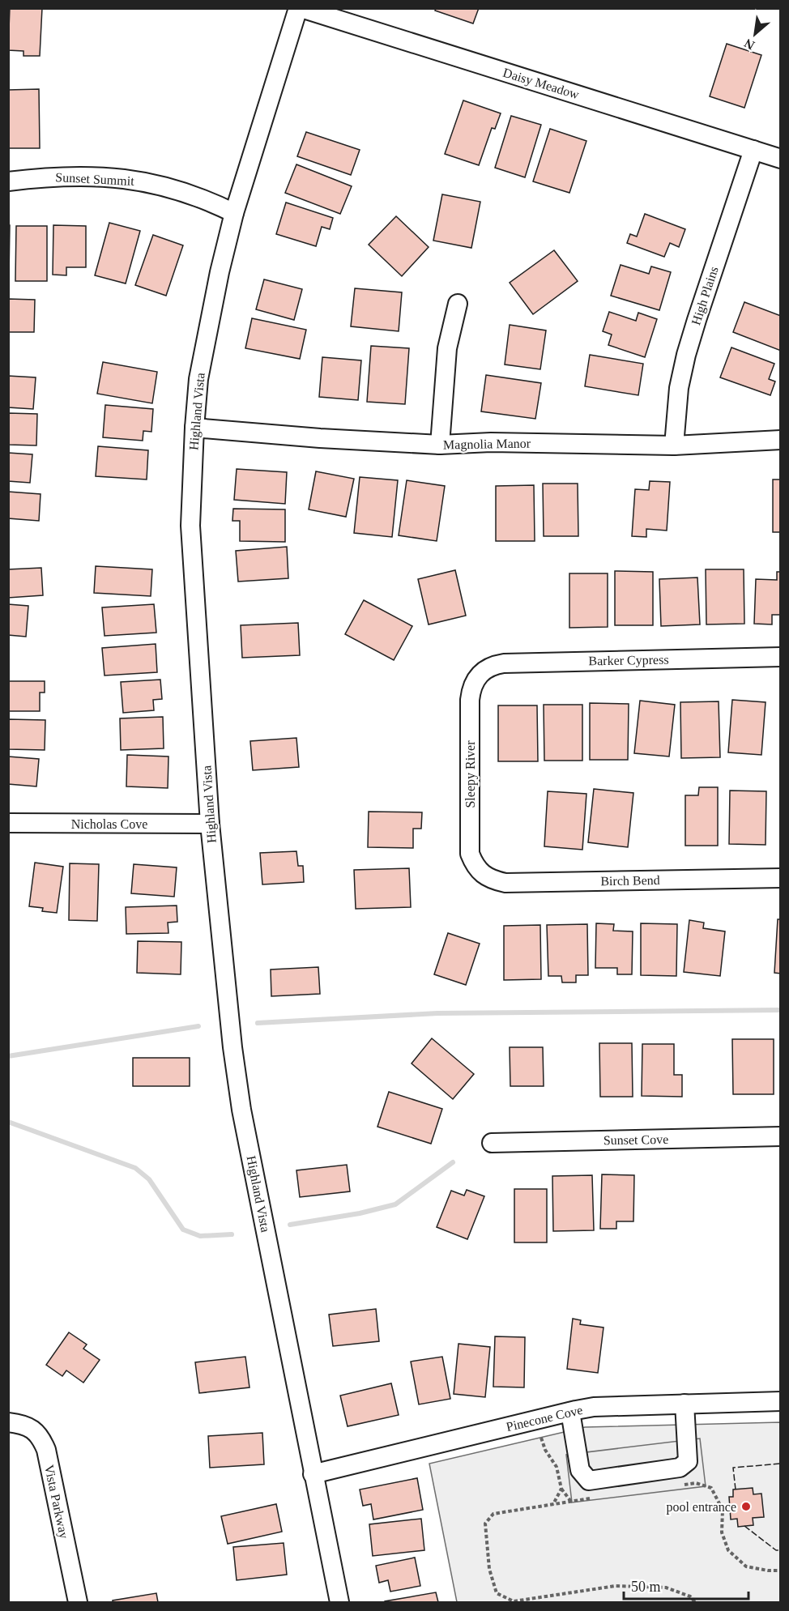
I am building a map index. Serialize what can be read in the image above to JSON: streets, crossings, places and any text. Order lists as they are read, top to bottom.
{
  "streets": {
    "street": [
      "Daisy Meadow",
      "Sunset Summit",
      "High Plains",
      "Highland Vista",
      "Magnolia Manor",
      "Barker Cypress",
      "Sleepy River",
      "Nicholas Cove",
      "Birch Bend",
      "Sunset Cove",
      "Pinecone Cove",
      "Vista Parkway"
    ]
  },
  "crossings": [
    ["Daisy Meadow", "High Plains"],
    ["Sunset Summit", "Highland Vista"],
    ["High Plains", "Magnolia Manor"],
    ["Highland Vista", "Magnolia Manor"],
    ["Highland Vista", "Nicholas Cove"],
    ["Highland Vista", "Pinecone Cove"],
    ["Barker Cypress", "Sleepy River"],
    ["Sleepy River", "Birch Bend"]
  ],
  "places": ["pool entrance"],
  "scale_bar": "50 m",
  "north": "bottom left"
}
